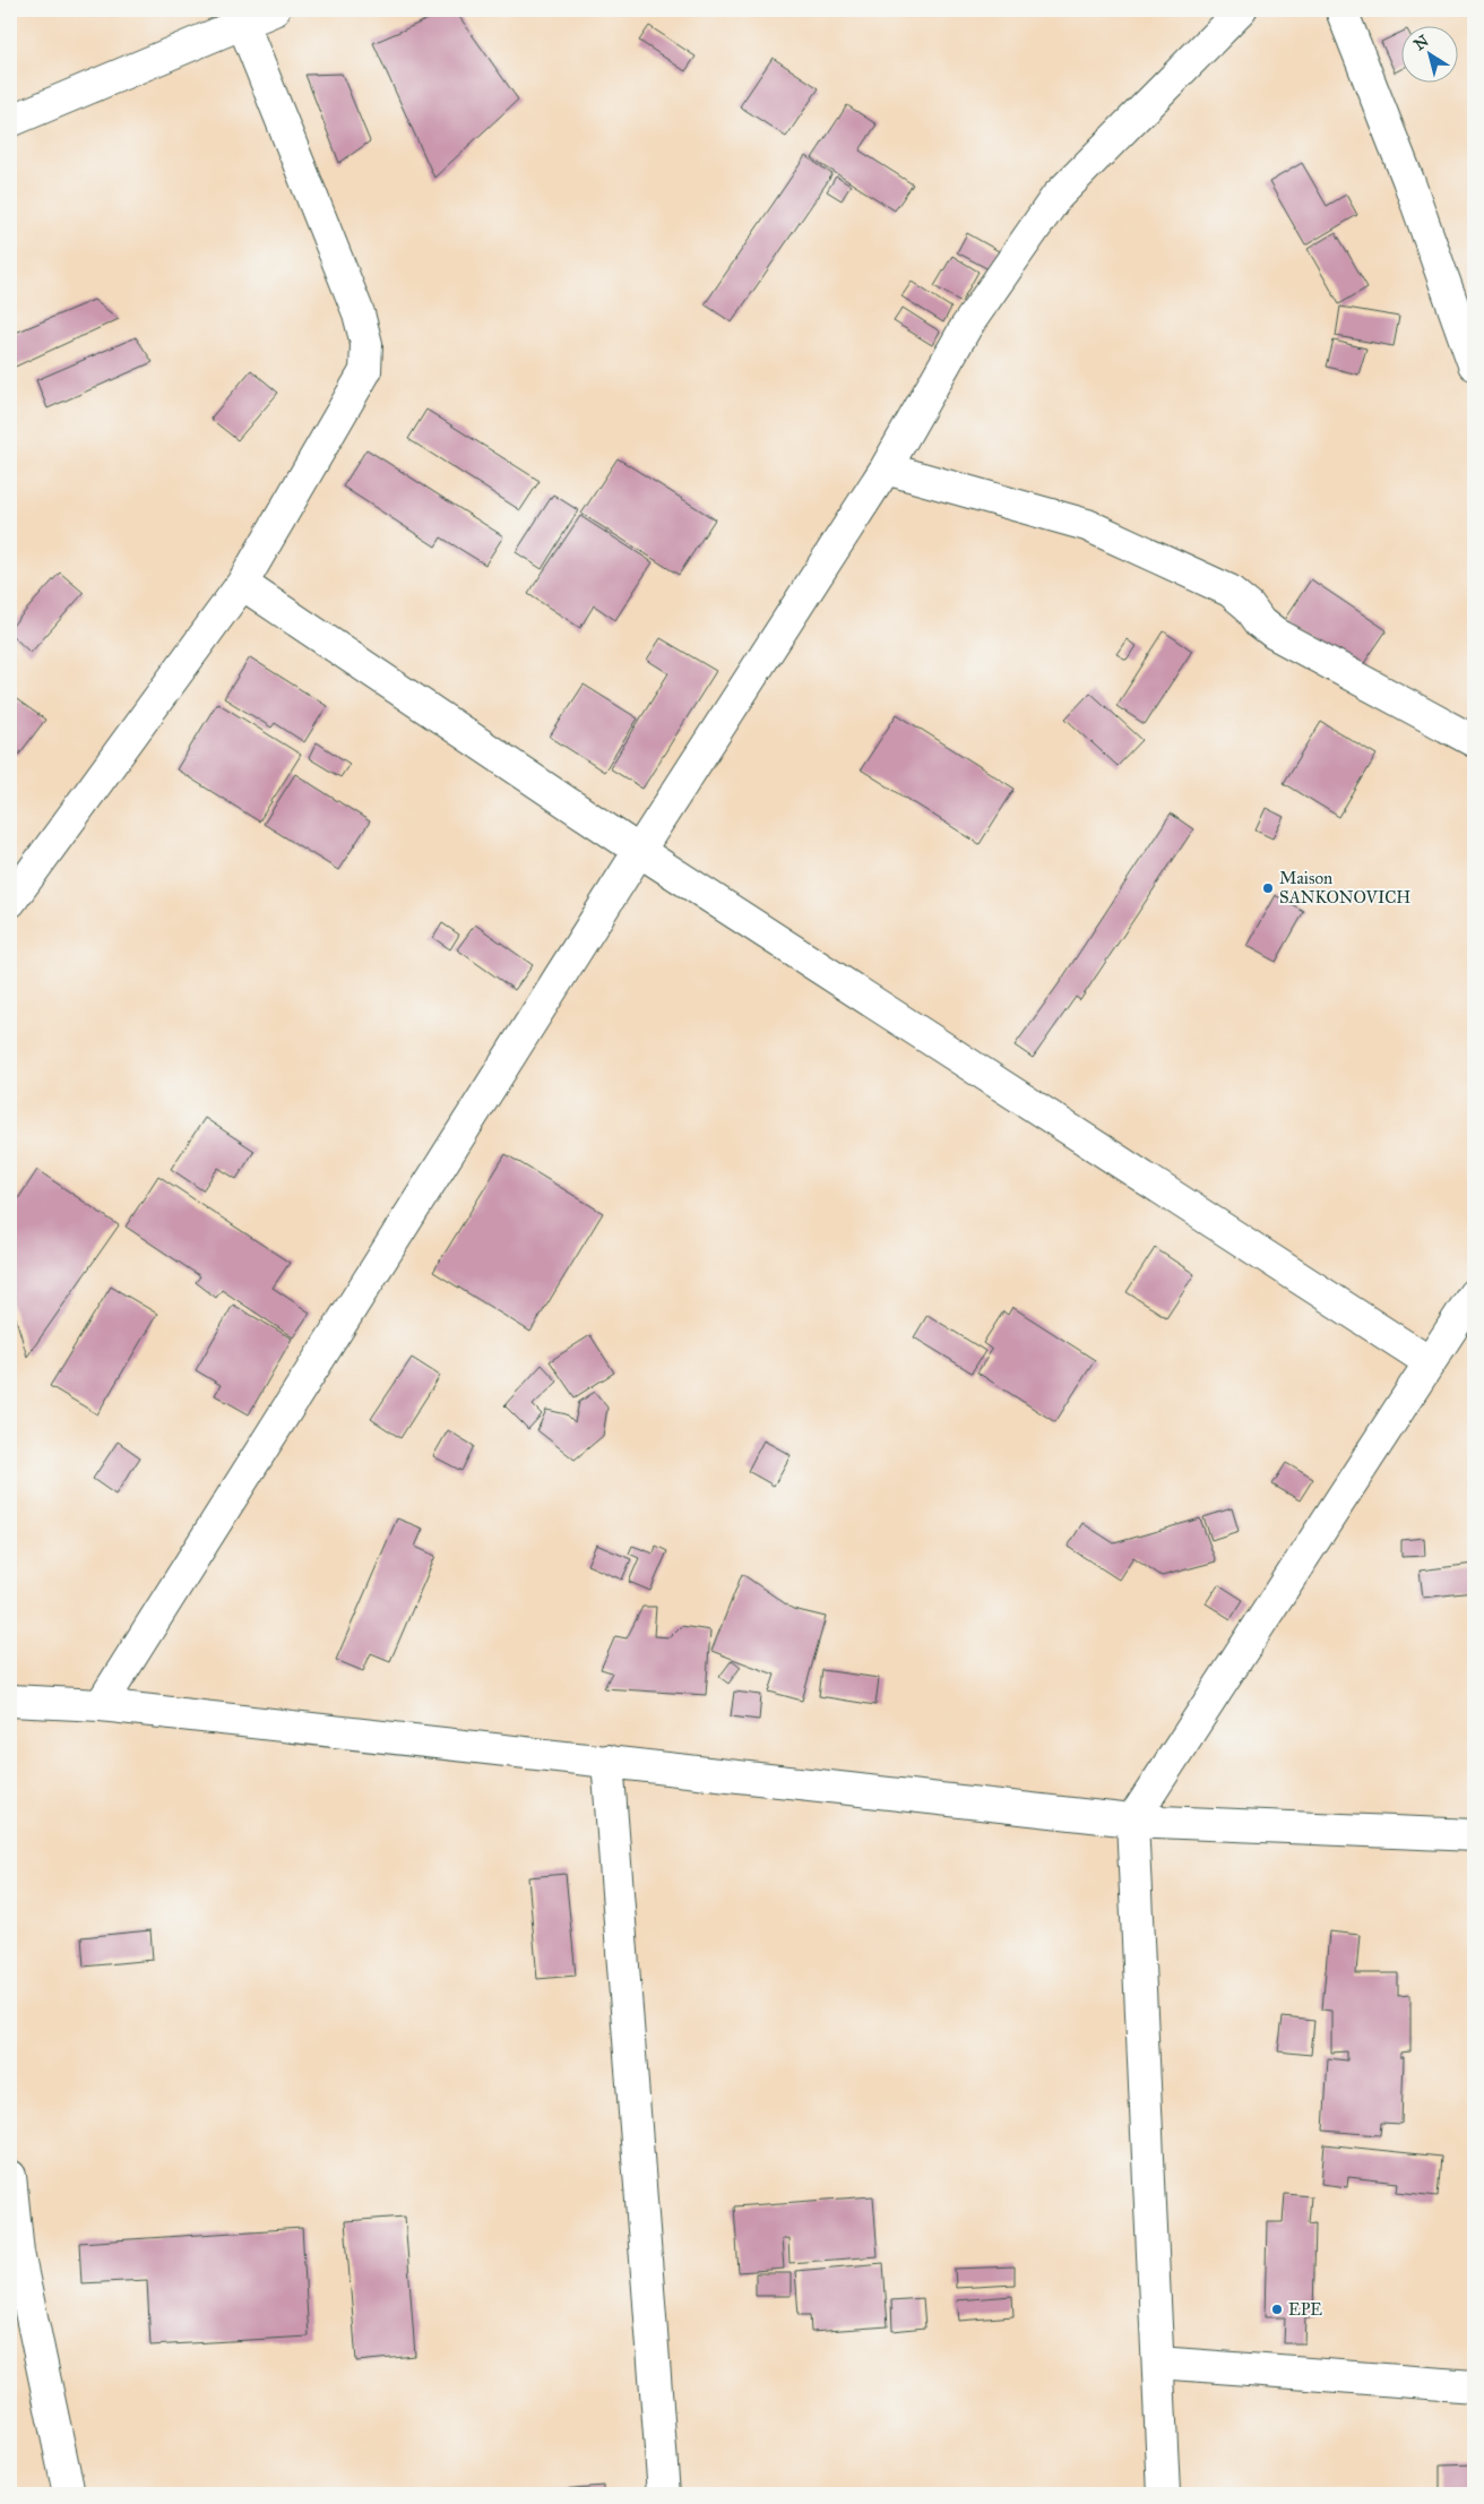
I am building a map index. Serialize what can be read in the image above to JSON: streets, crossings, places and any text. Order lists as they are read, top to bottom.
{
  "places": ["Maison SANKONOVICH", "EPE"],
  "north": "top left"
}
